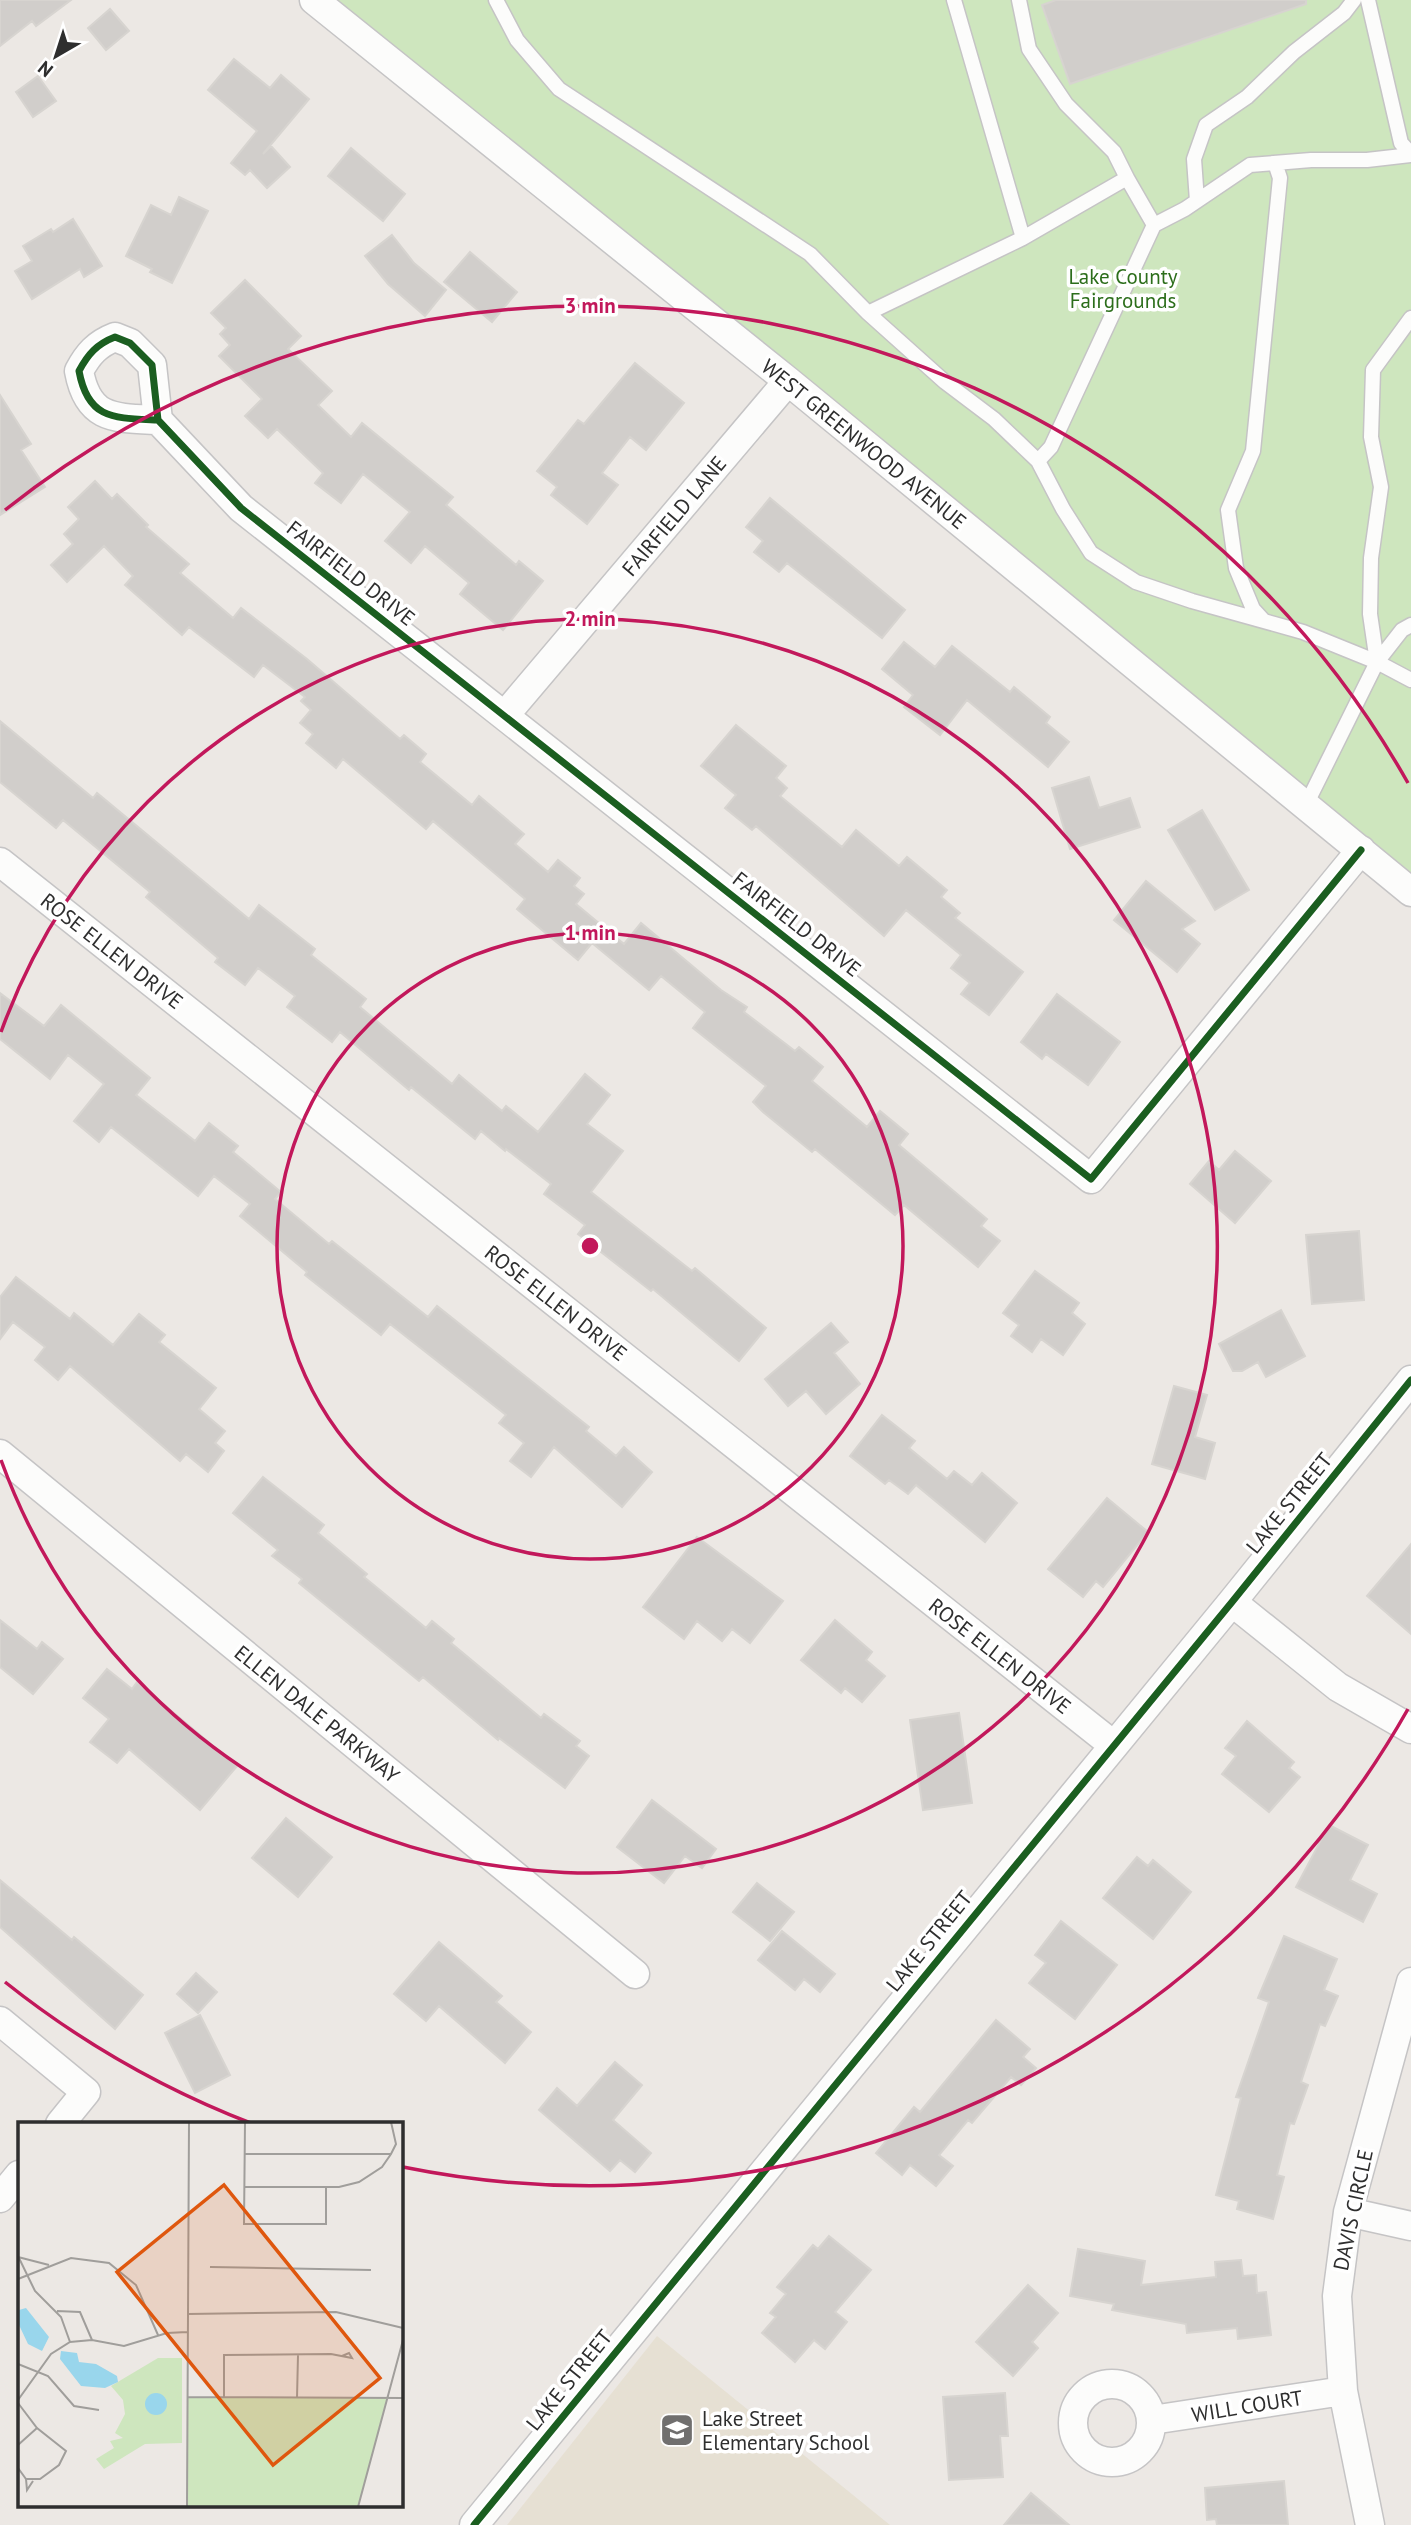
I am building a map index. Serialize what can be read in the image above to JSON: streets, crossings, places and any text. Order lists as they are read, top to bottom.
{
  "streets": {
    "street": [
      "WEST GREENWOOD AVENUE",
      "FAIRFIELD LANE",
      "FAIRFIELD DRIVE",
      "ROSE ELLEN DRIVE",
      "LAKE STREET",
      "ELLEN DALE PARKWAY",
      "DAVIS CIRCLE",
      "WILL COURT"
    ]
  },
  "crossings": [
    ["WEST GREENWOOD AVENUE", "FAIRFIELD LANE"],
    ["WEST GREENWOOD AVENUE", "FAIRFIELD DRIVE"],
    ["FAIRFIELD LANE", "FAIRFIELD DRIVE"],
    ["ROSE ELLEN DRIVE", "LAKE STREET"],
    ["DAVIS CIRCLE", "WILL COURT"]
  ],
  "parks": ["Lake County Fairgrounds"],
  "places": {
    "school or university": ["Lake Street Elementary School"]
  },
  "north": "bottom left",
  "rings": ["3 min", "2 min", "1 min"]
}
